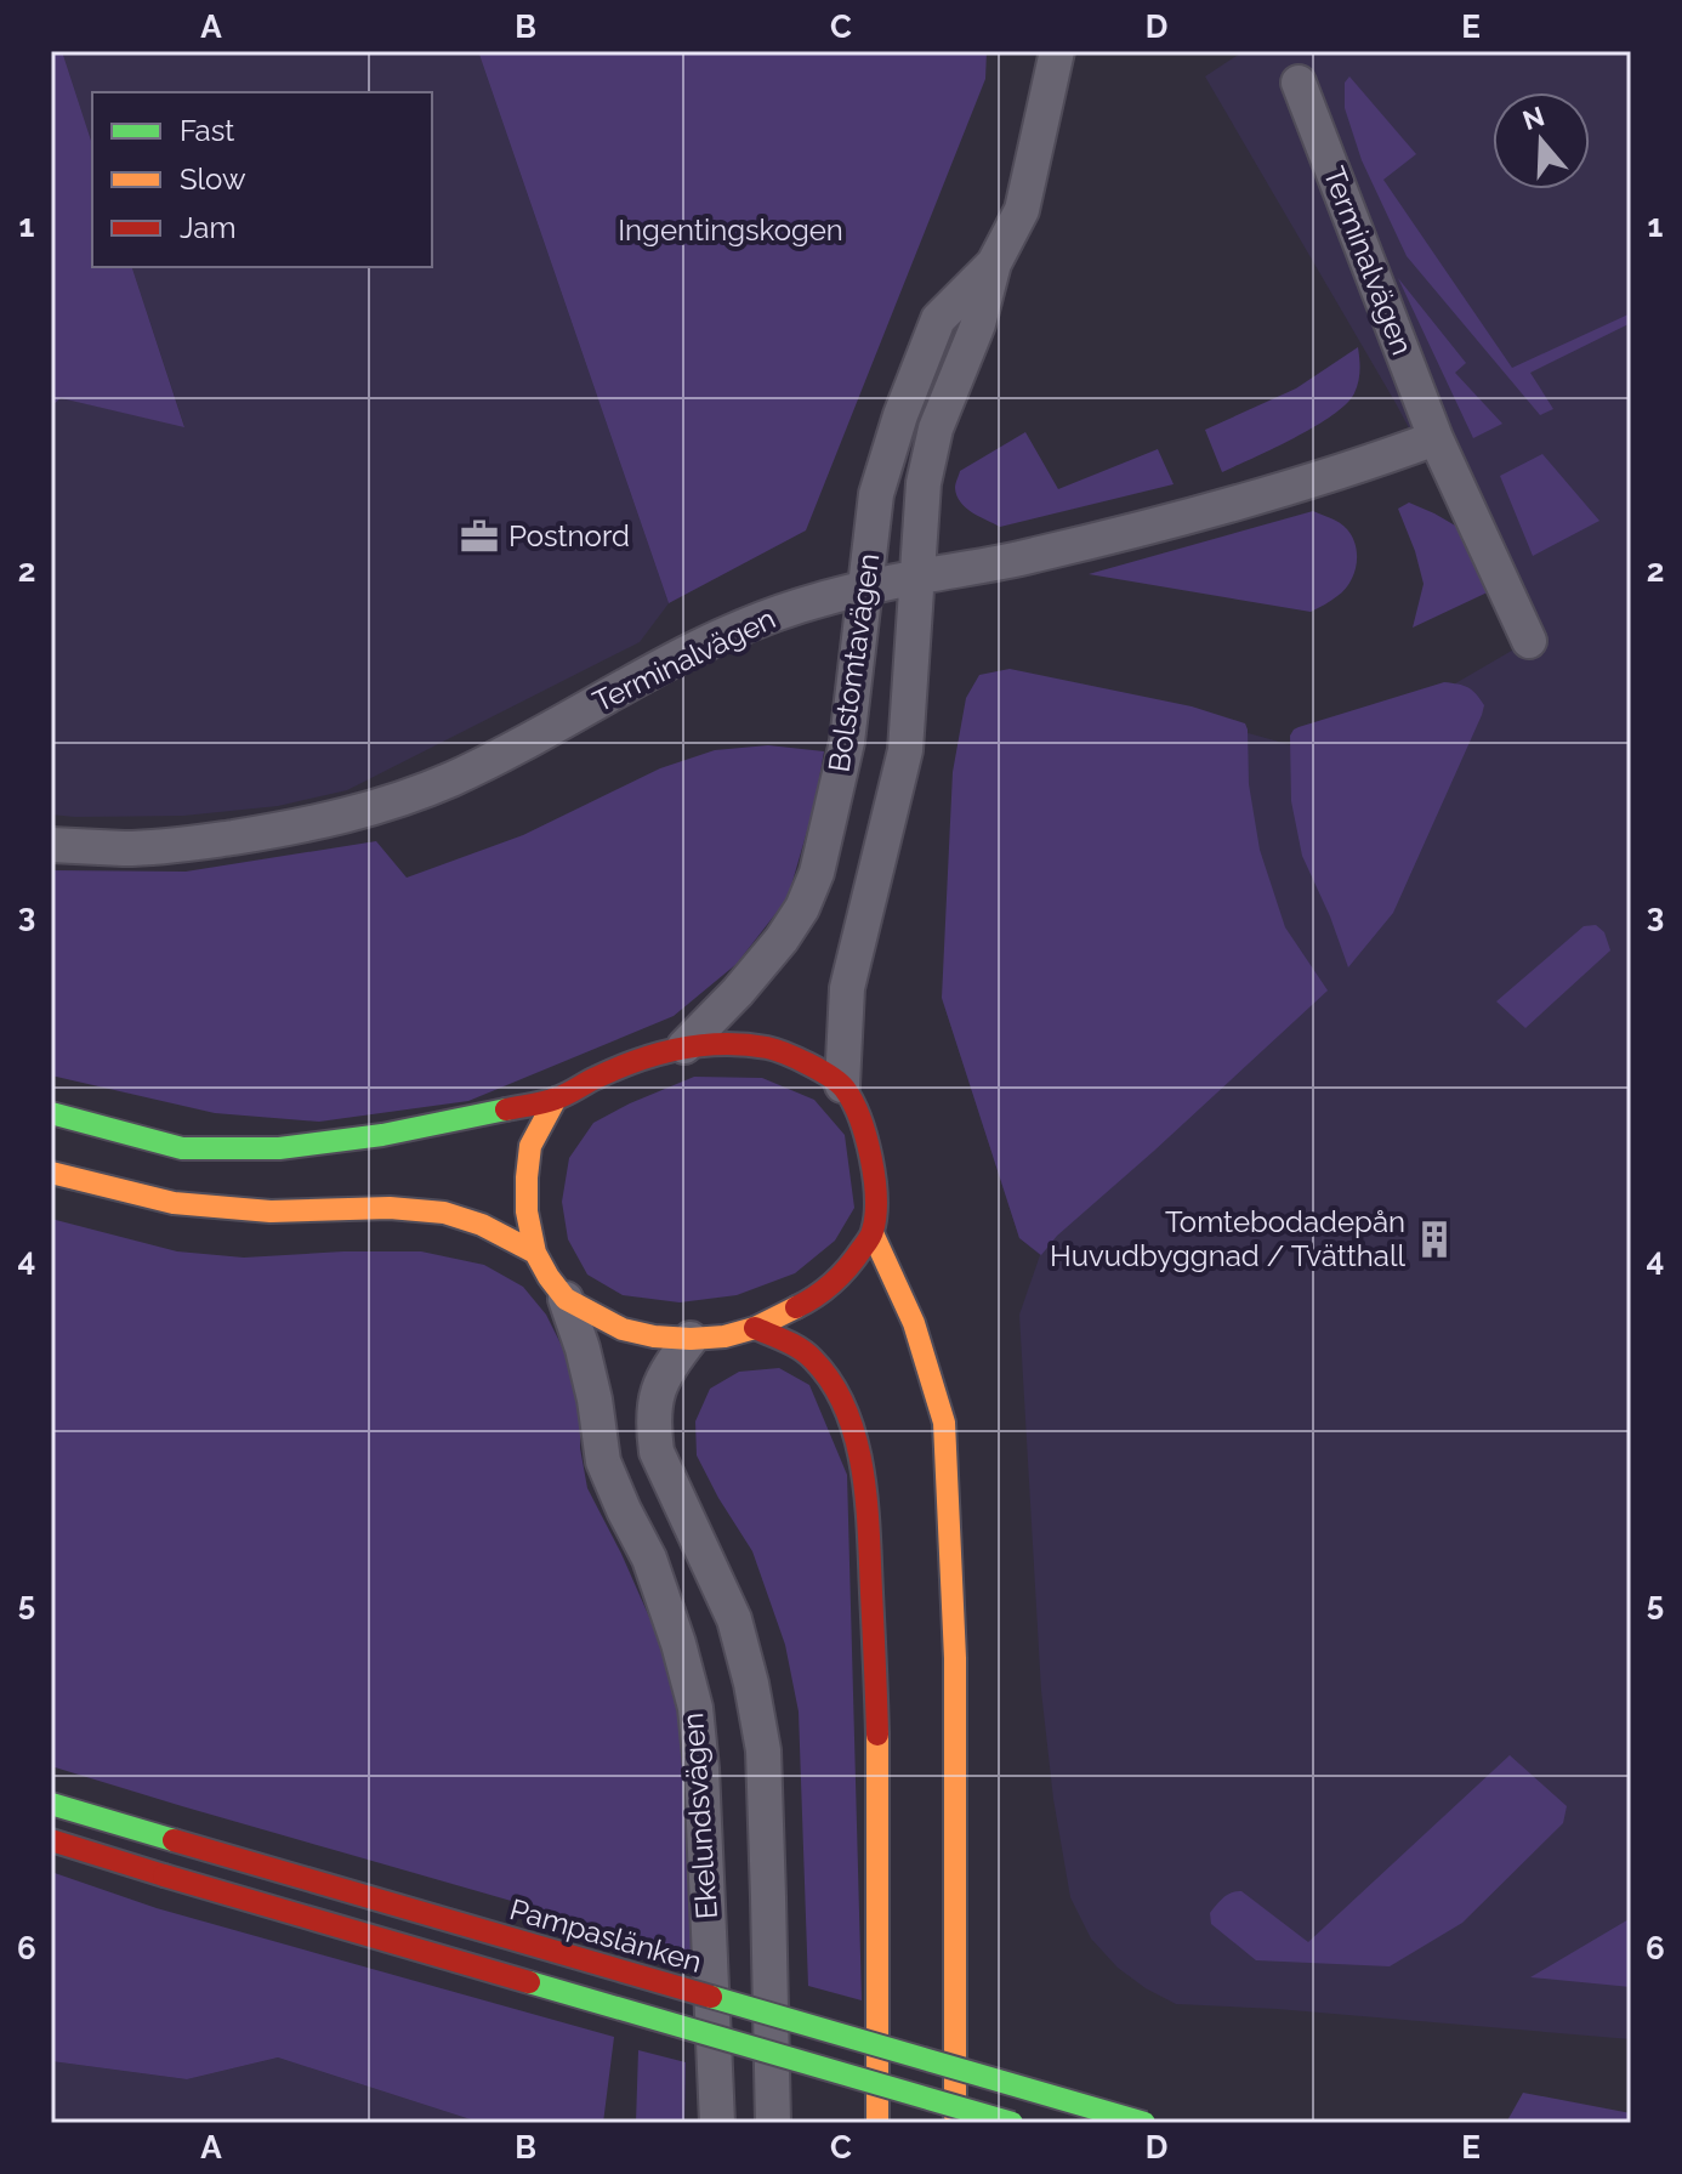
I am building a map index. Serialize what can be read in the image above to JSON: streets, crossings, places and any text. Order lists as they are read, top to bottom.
{
  "streets": {
    "main road": ["Pampaslänken"],
    "street": ["Terminalvägen", "Bolstomtavägen", "Ekelundsvägen"]
  },
  "crossings": [
    ["Terminalvägen", "Bolstomtavägen"],
    ["Bolstomtavägen", "Ekelundsvägen"]
  ],
  "parks": ["Ingentingskogen"],
  "places": {
    "office": ["Postnord"],
    "building": ["Tomtebodadepån Huvudbyggnad / Tvätthall"]
  },
  "legend": ["Fast", "Slow", "Jam"],
  "north": "top",
  "grid": {
    "columns": [
      "A",
      "B",
      "C",
      "D",
      "E"
    ],
    "rows": [
      "1",
      "2",
      "3",
      "4",
      "5",
      "6"
    ]
  }
}
